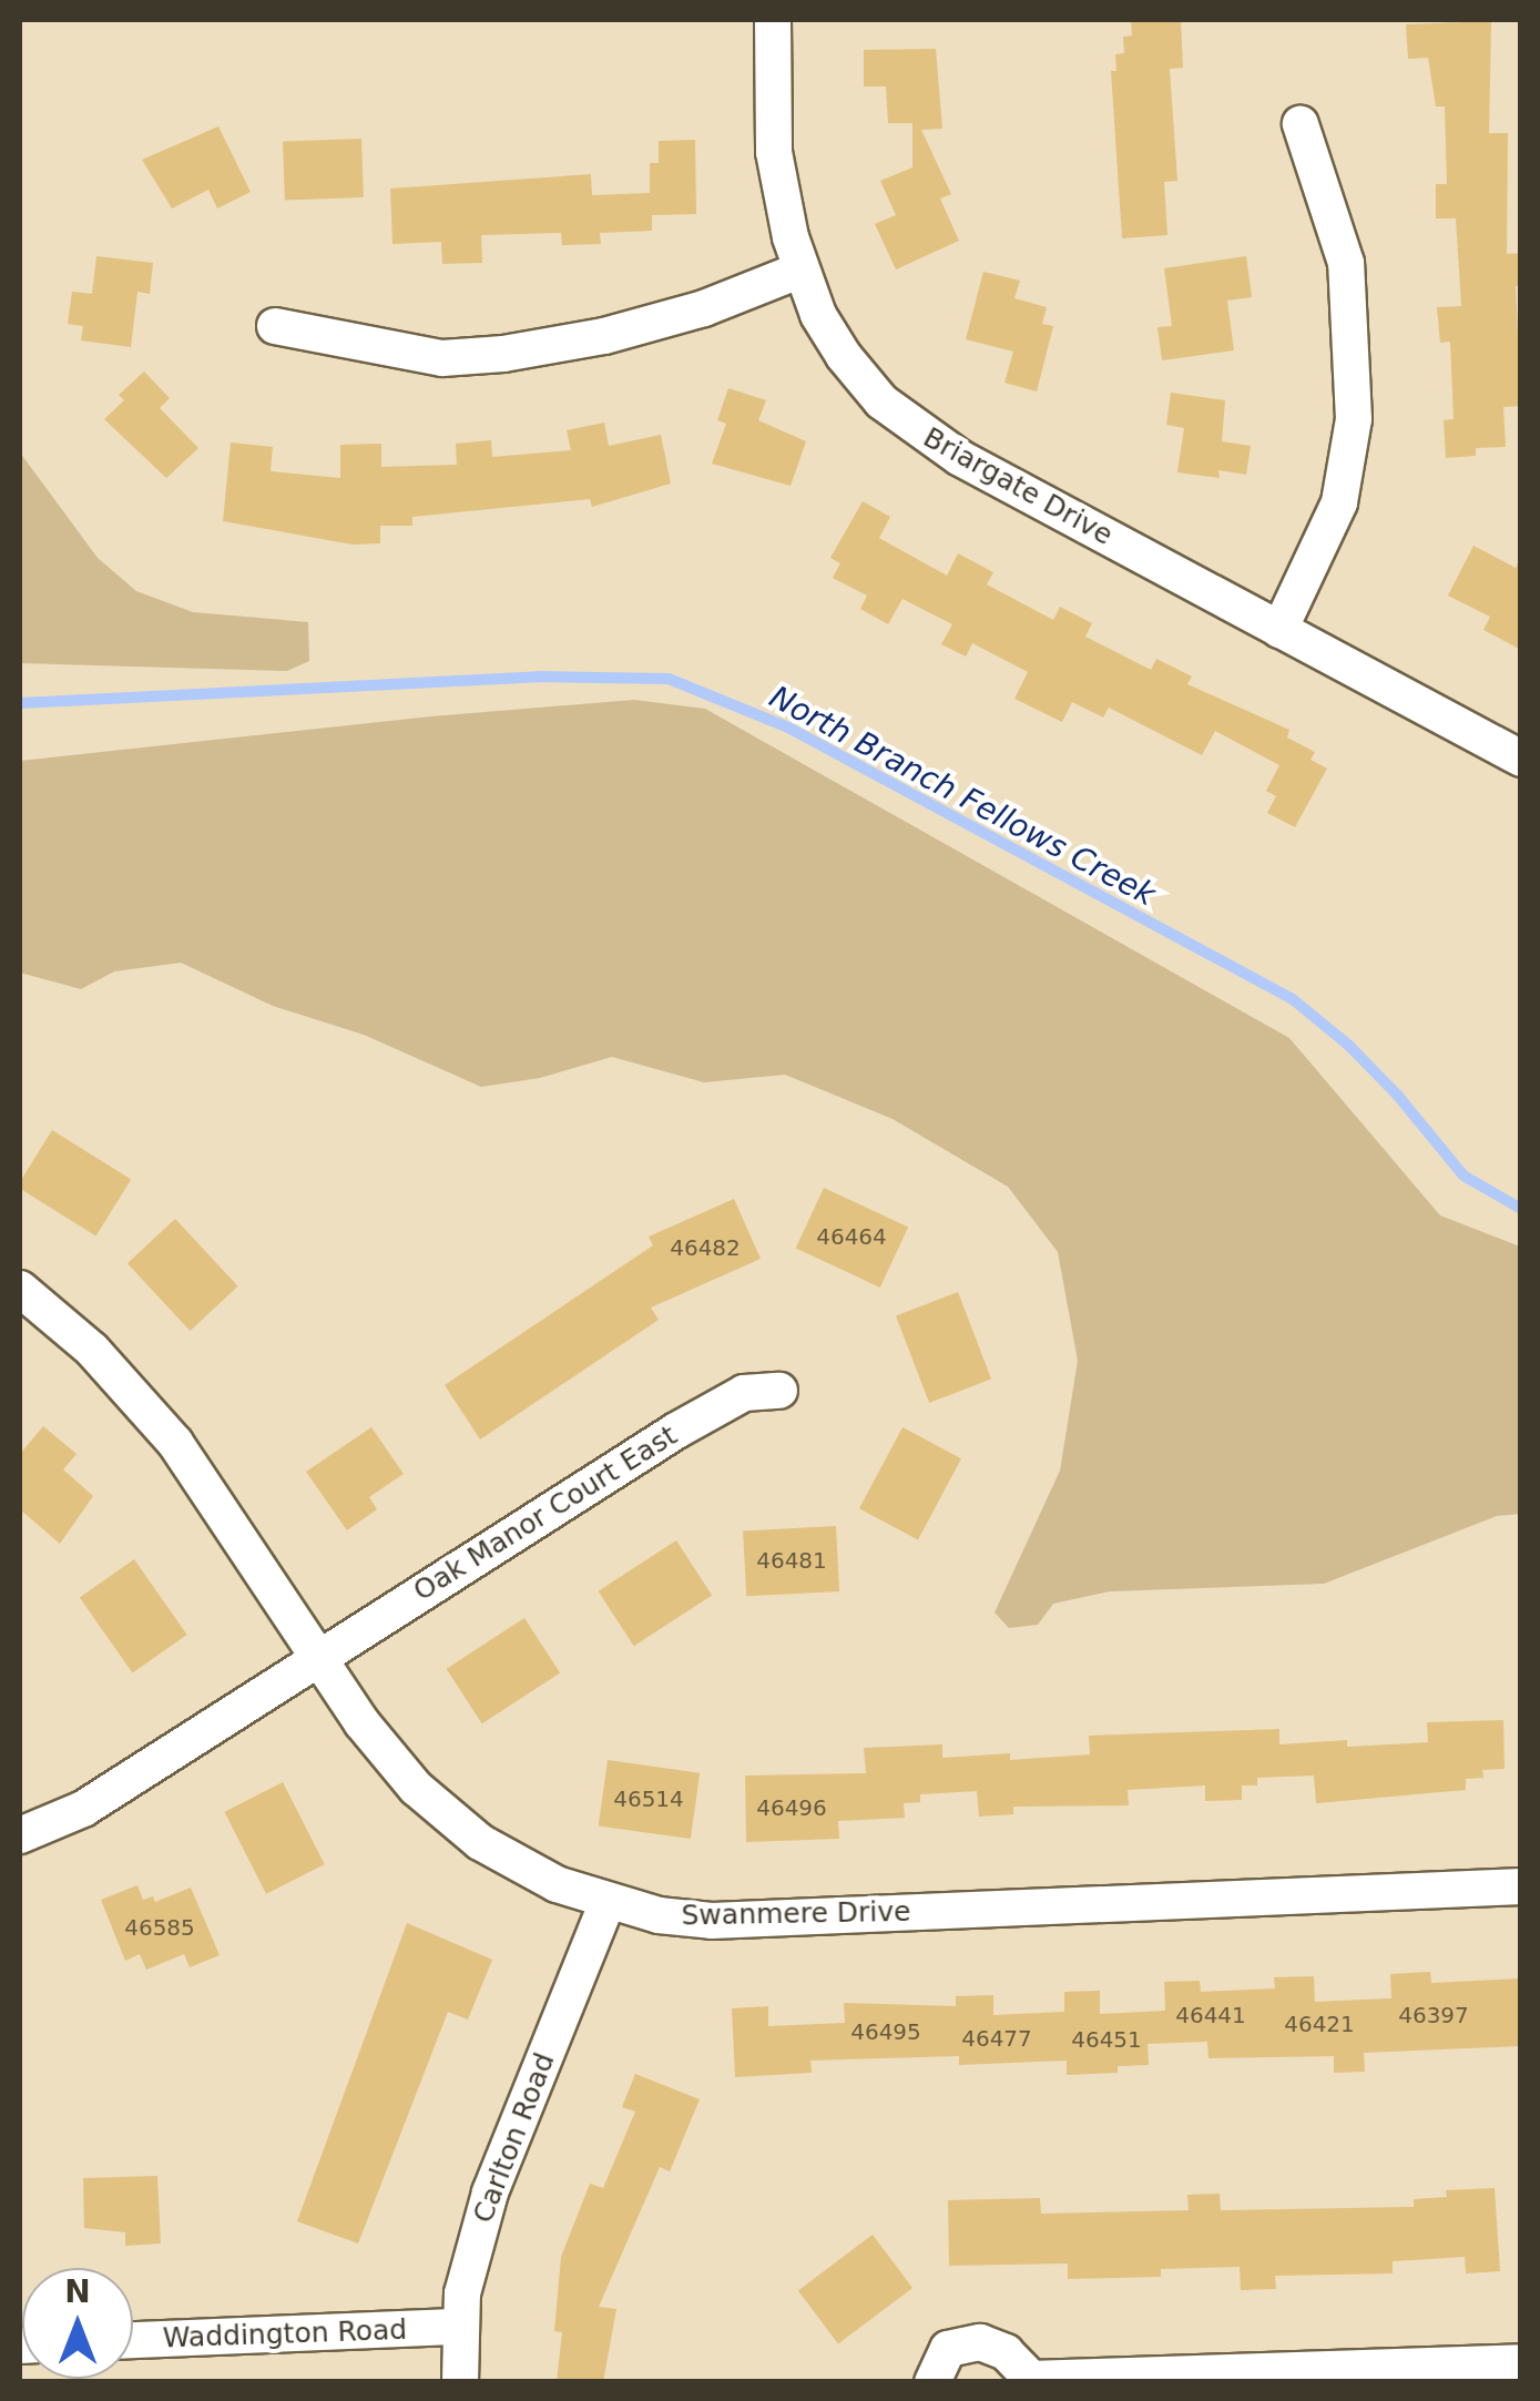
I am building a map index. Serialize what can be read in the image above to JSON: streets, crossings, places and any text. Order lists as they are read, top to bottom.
{
  "streets": {
    "street": [
      "Briargate Drive",
      "Oak Manor Court East",
      "Swanmere Drive",
      "Carlton Road",
      "Waddington Road"
    ]
  },
  "crossings": [
    ["Oak Manor Court East", "Swanmere Drive"],
    ["Swanmere Drive", "Carlton Road"],
    ["Carlton Road", "Waddington Road"]
  ],
  "water": ["North Branch Fellows Creek"],
  "house_numbers": [
    "46464",
    "46482",
    "46481",
    "46514",
    "46496",
    "46585",
    "46441",
    "46397",
    "46421",
    "46495",
    "46477",
    "46451"
  ],
  "north": "top"
}
